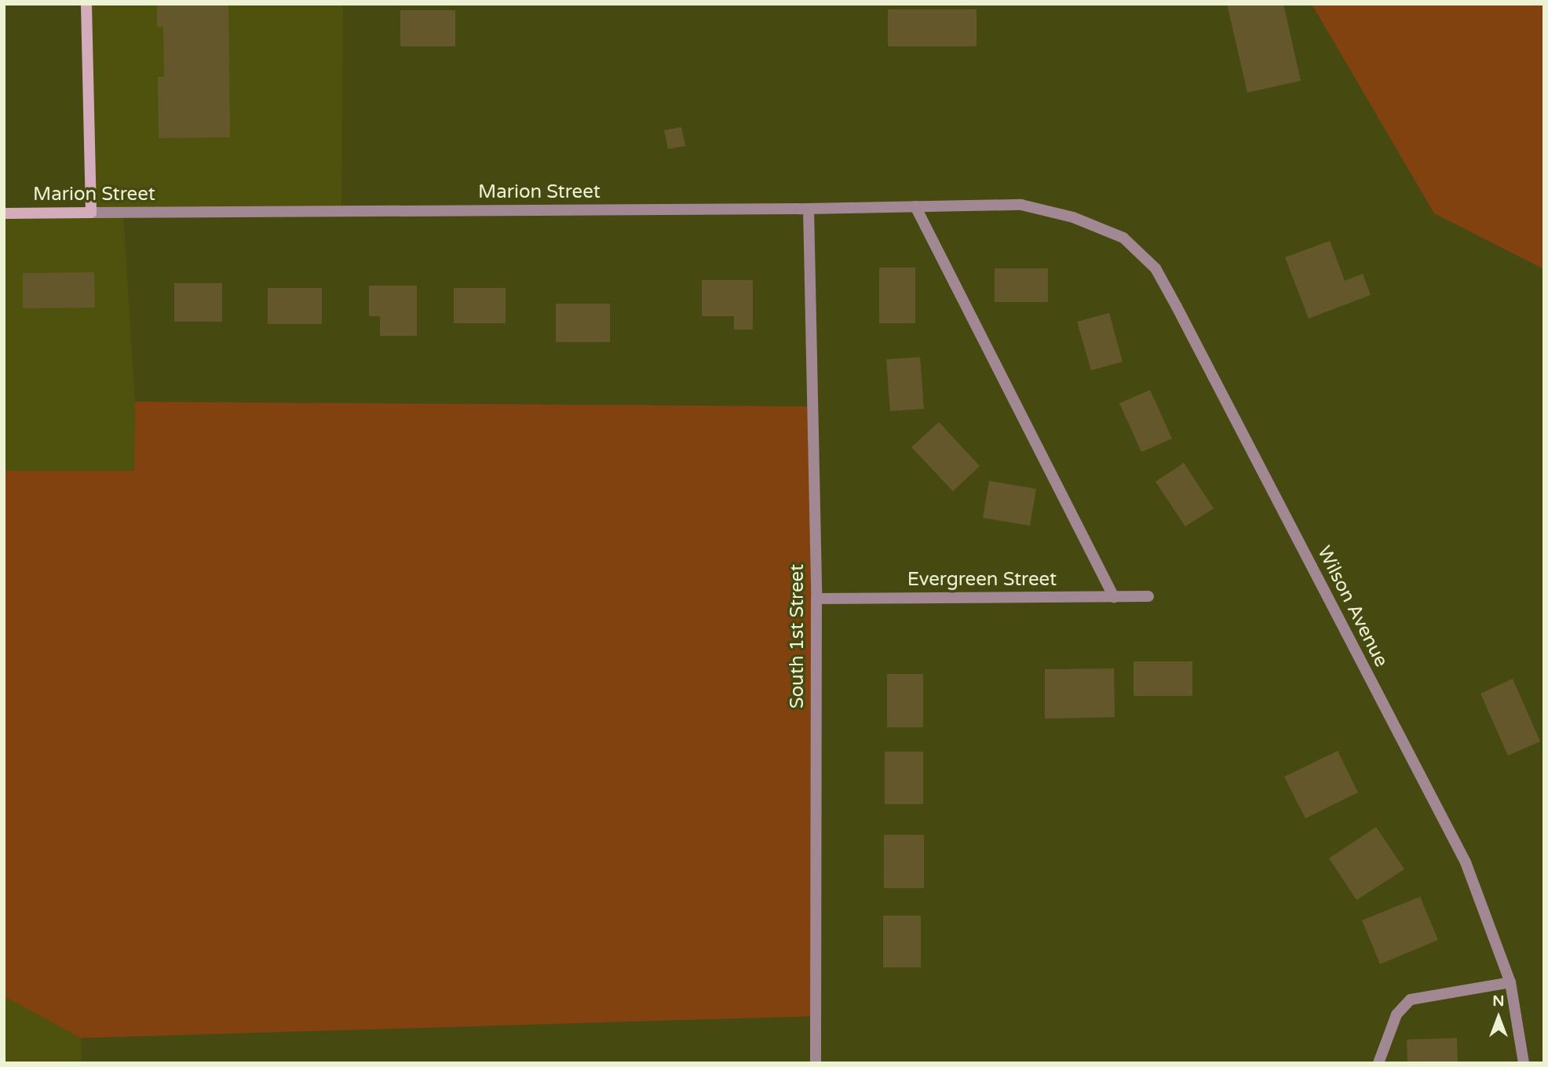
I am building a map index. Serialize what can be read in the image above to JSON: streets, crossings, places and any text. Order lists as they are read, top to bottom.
{
  "streets": {
    "street": [
      "Marion Street",
      "Evergreen Street",
      "Wilson Avenue",
      "South 1st Street"
    ]
  },
  "crossings": [
    ["Marion Street", "Wilson Avenue"],
    ["Marion Street", "South 1st Street"],
    ["Evergreen Street", "South 1st Street"]
  ],
  "north": "top"
}
